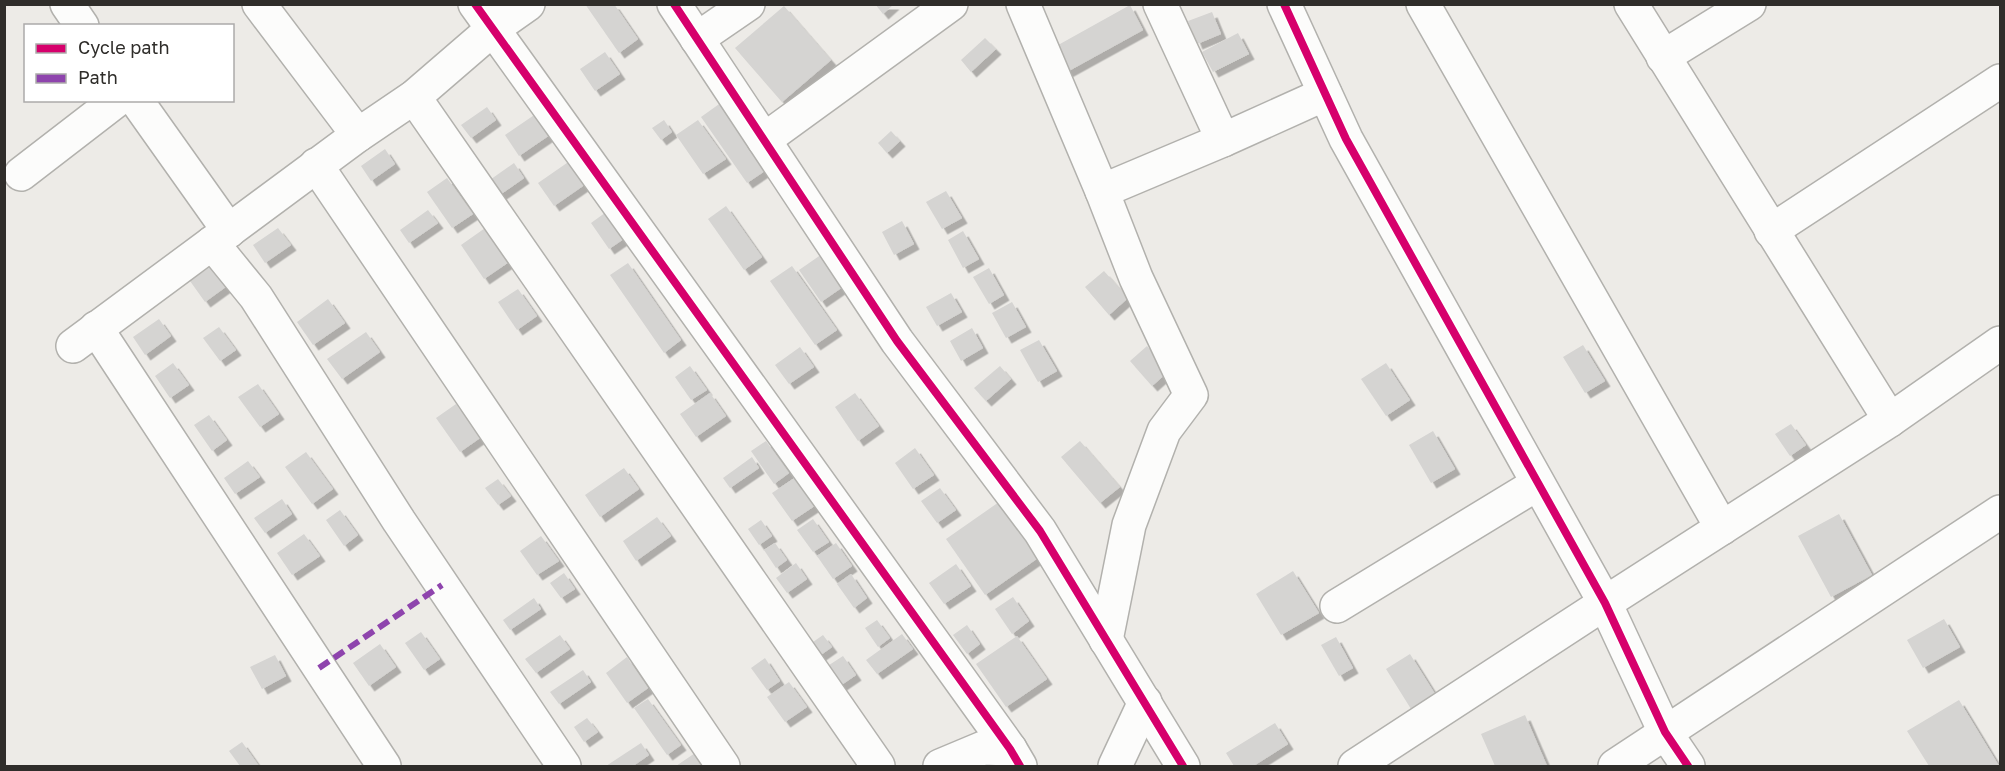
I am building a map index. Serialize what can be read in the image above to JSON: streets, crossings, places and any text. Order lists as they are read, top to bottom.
{
  "legend": ["Cycle path", "Path"]
}
